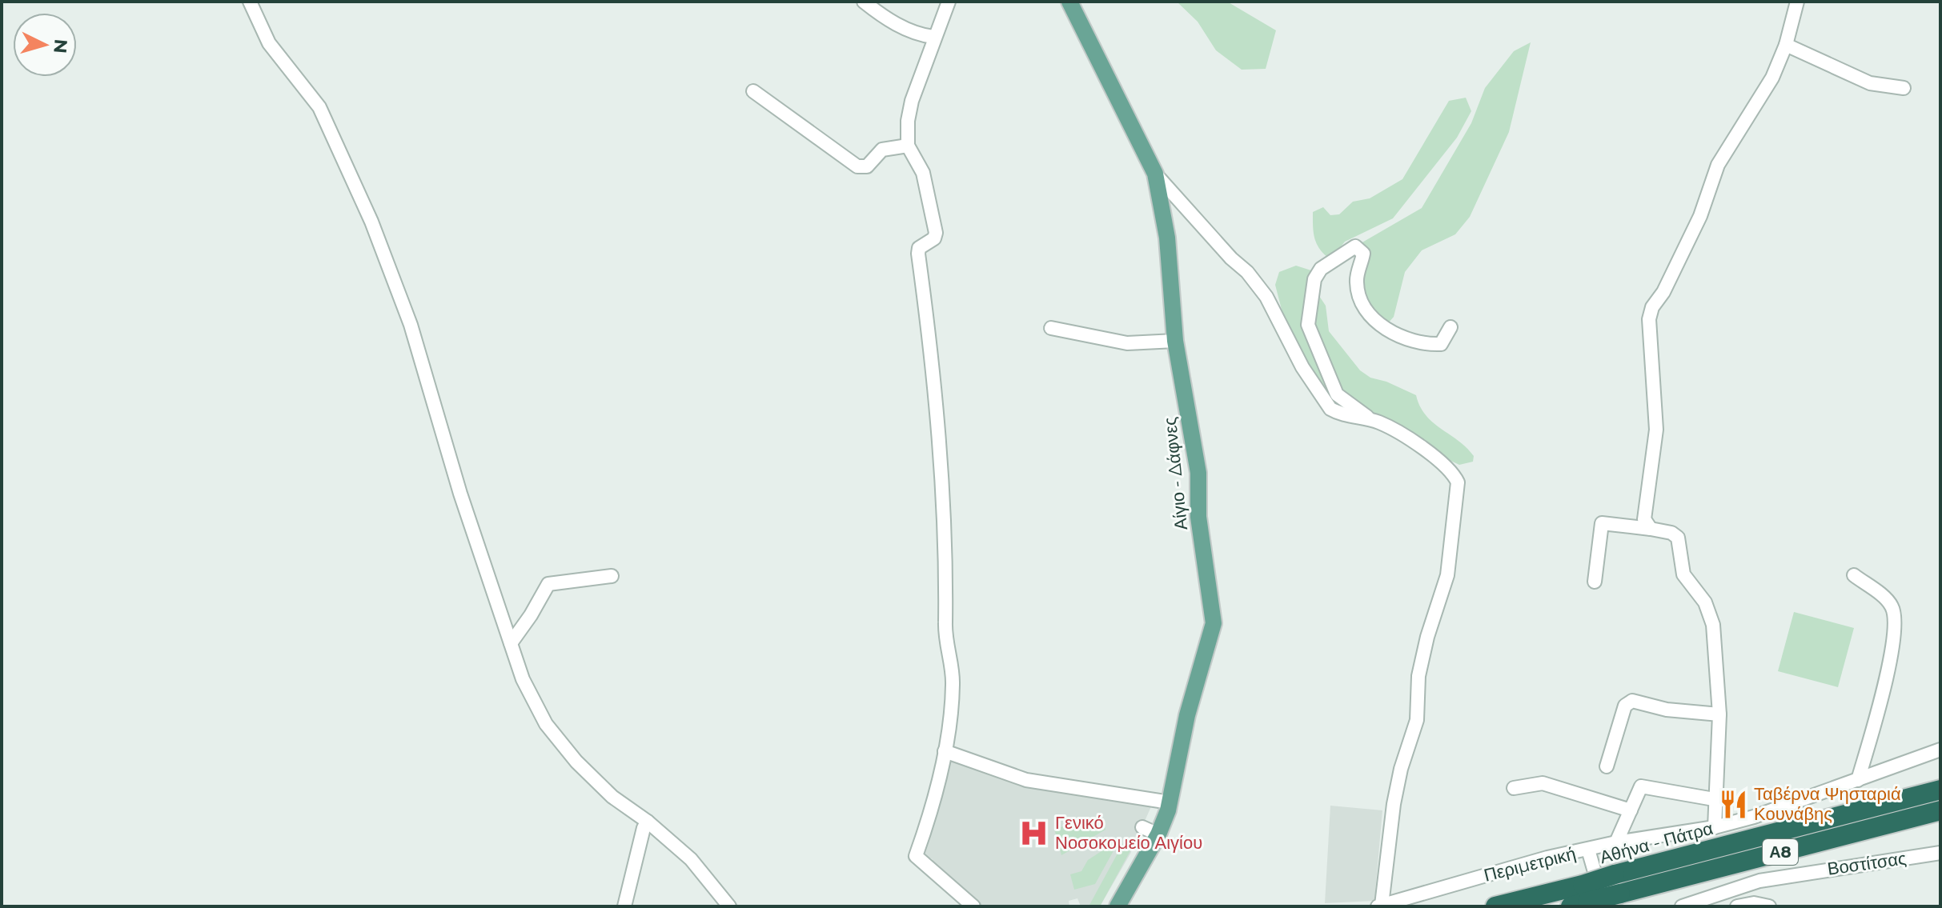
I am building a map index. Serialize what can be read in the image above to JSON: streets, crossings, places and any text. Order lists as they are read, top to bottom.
{
  "streets": {
    "highway": ["Αθήνα - Πάτρα", "Α8"],
    "main road": ["Αίγιο - Δάφνες"],
    "street": ["Βοστίτσας", "Περιμετρική"]
  },
  "places": {
    "restaurant": ["Ταβέρνα Ψησταριά Κουνάβης"],
    "hospital": ["Γενικό Νοσοκομείο Αιγίου"]
  },
  "north": "right"
}
